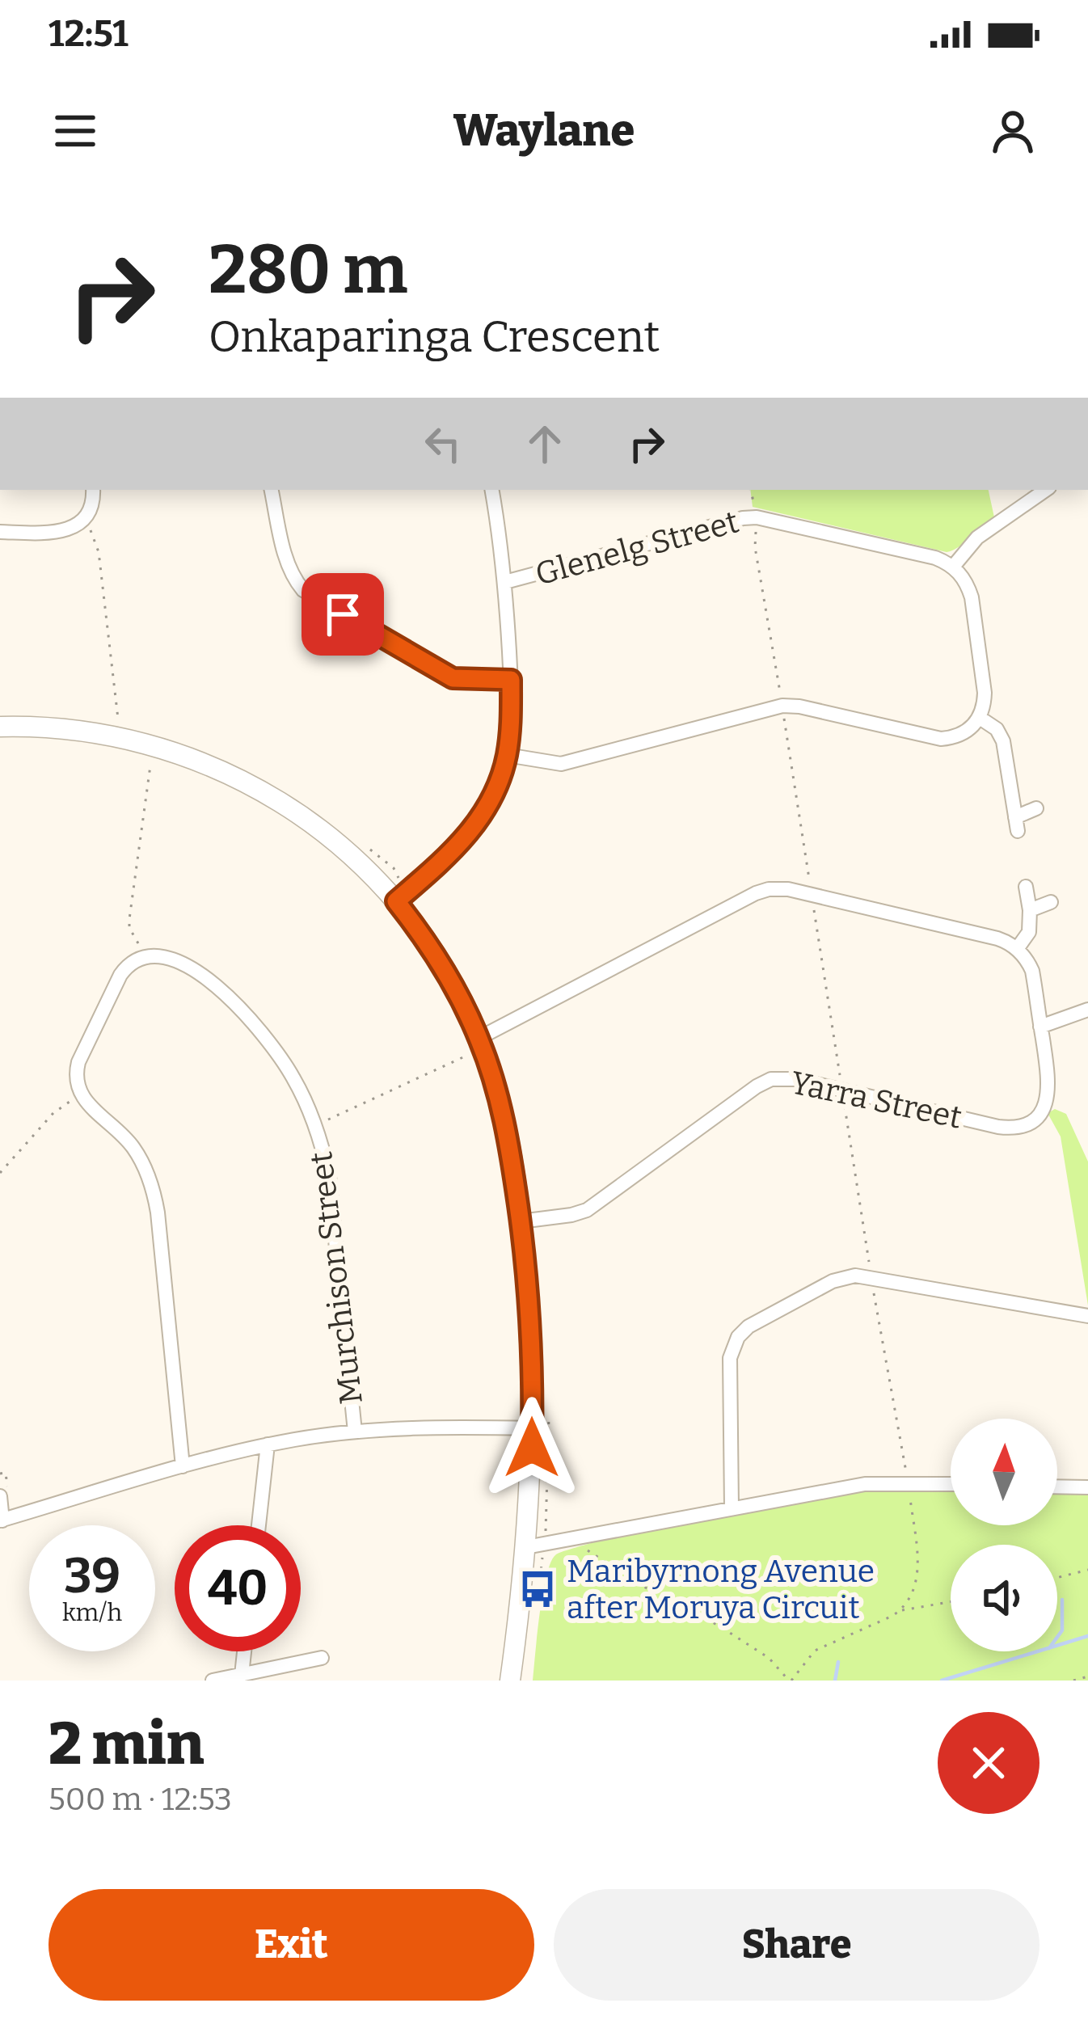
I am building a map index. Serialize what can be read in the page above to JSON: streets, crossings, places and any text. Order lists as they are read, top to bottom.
{
  "streets": {
    "street": ["Glenelg Street", "Yarra Street", "Murchison Street"]
  },
  "places": {
    "bus stop": ["Maribyrnong Avenue after Moruya Circuit"]
  },
  "north": "top",
  "page": {
    "status": "12:51",
    "header": "Waylane",
    "turn": ["280 m", "Onkaparinga Crescent"],
    "speed": "39 km/h",
    "limit": "40",
    "heading": ["2 min", "500 m · 12:53"],
    "buttons": ["Exit", "Share"]
  }
}
